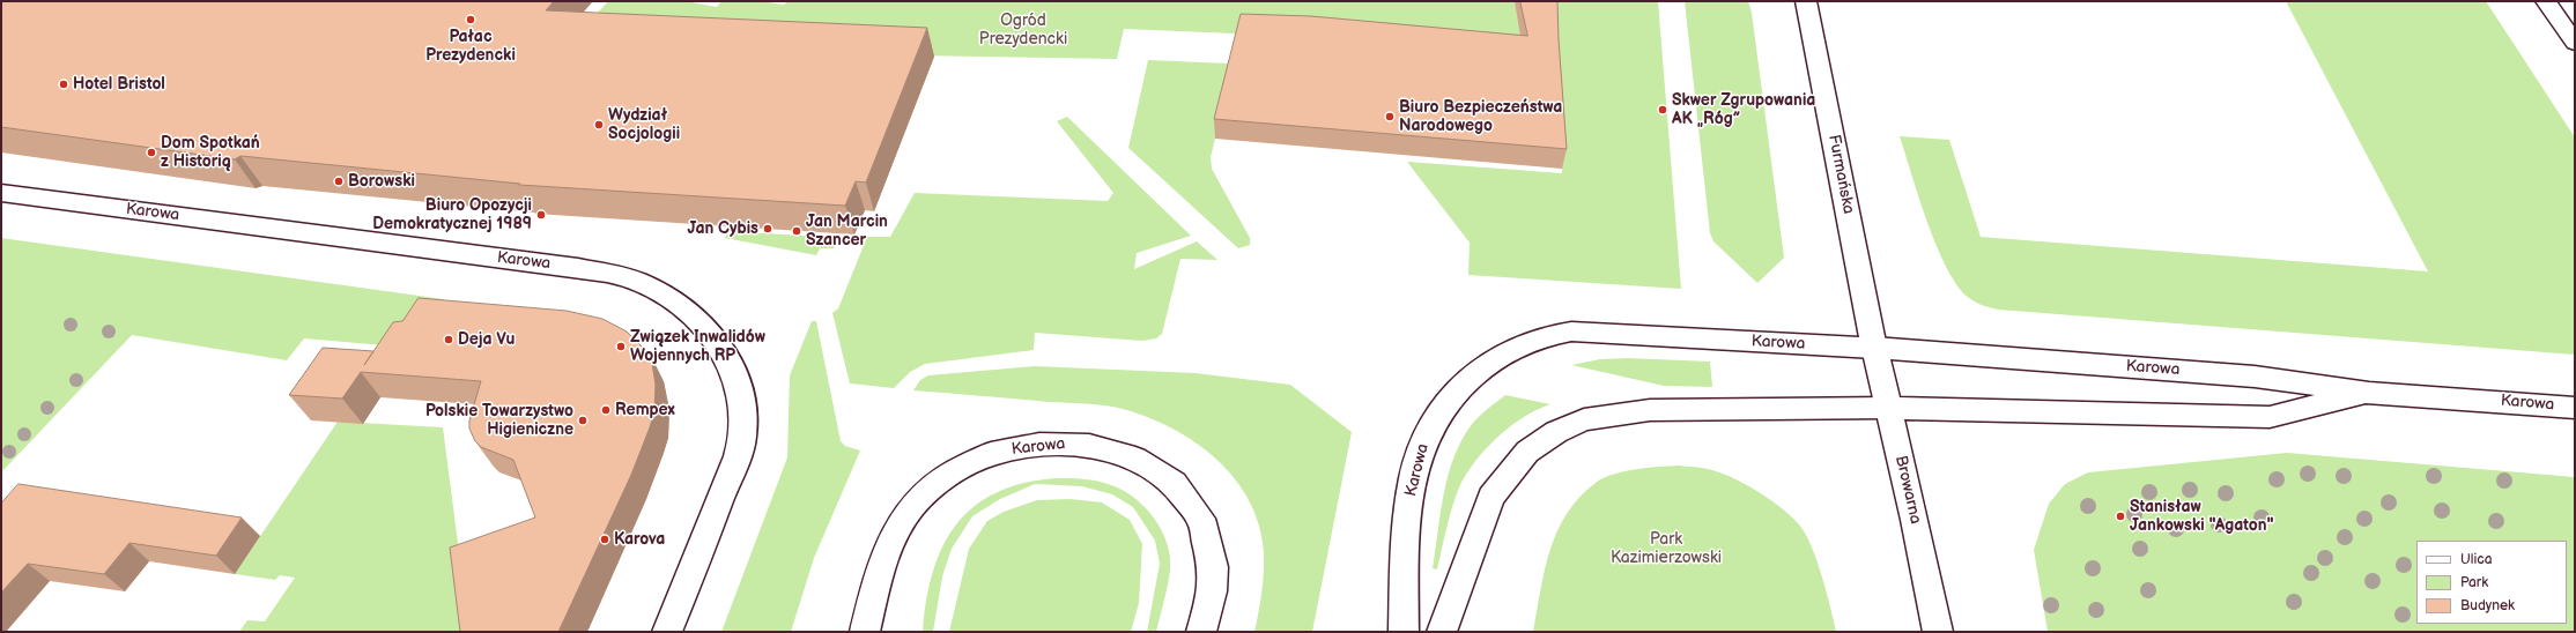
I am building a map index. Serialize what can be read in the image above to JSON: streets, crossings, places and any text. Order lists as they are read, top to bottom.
{
  "streets": {
    "street": ["Furmańska", "Karowa", "Browarna"]
  },
  "crossings": [
    ["Furmańska", "Karowa"],
    ["Furmańska", "Browarna"],
    ["Karowa", "Browarna"]
  ],
  "parks": ["Ogród Prezydencki", "Park Kazimierzowski"],
  "places": [
    "Pałac Prezydencki",
    "Hotel Bristol",
    "Skwer Zgrupowania AK „Róg”",
    "Biuro Bezpieczeństwa Narodowego",
    "Wydział Socjologii",
    "Dom Spotkań z Historią",
    "Borowski",
    "Biuro Opozycji Demokratycznej 1989",
    "Jan Cybis",
    "Jan Marcin Szancer",
    "Deja Vu",
    "Związek Inwalidów Wojennych RP",
    "Rempex",
    "Polskie Towarzystwo Higieniczne",
    "Stanisław Jankowski \"Agaton\"",
    "Karova"
  ],
  "legend": ["Ulica", "Park", "Budynek"]
}
